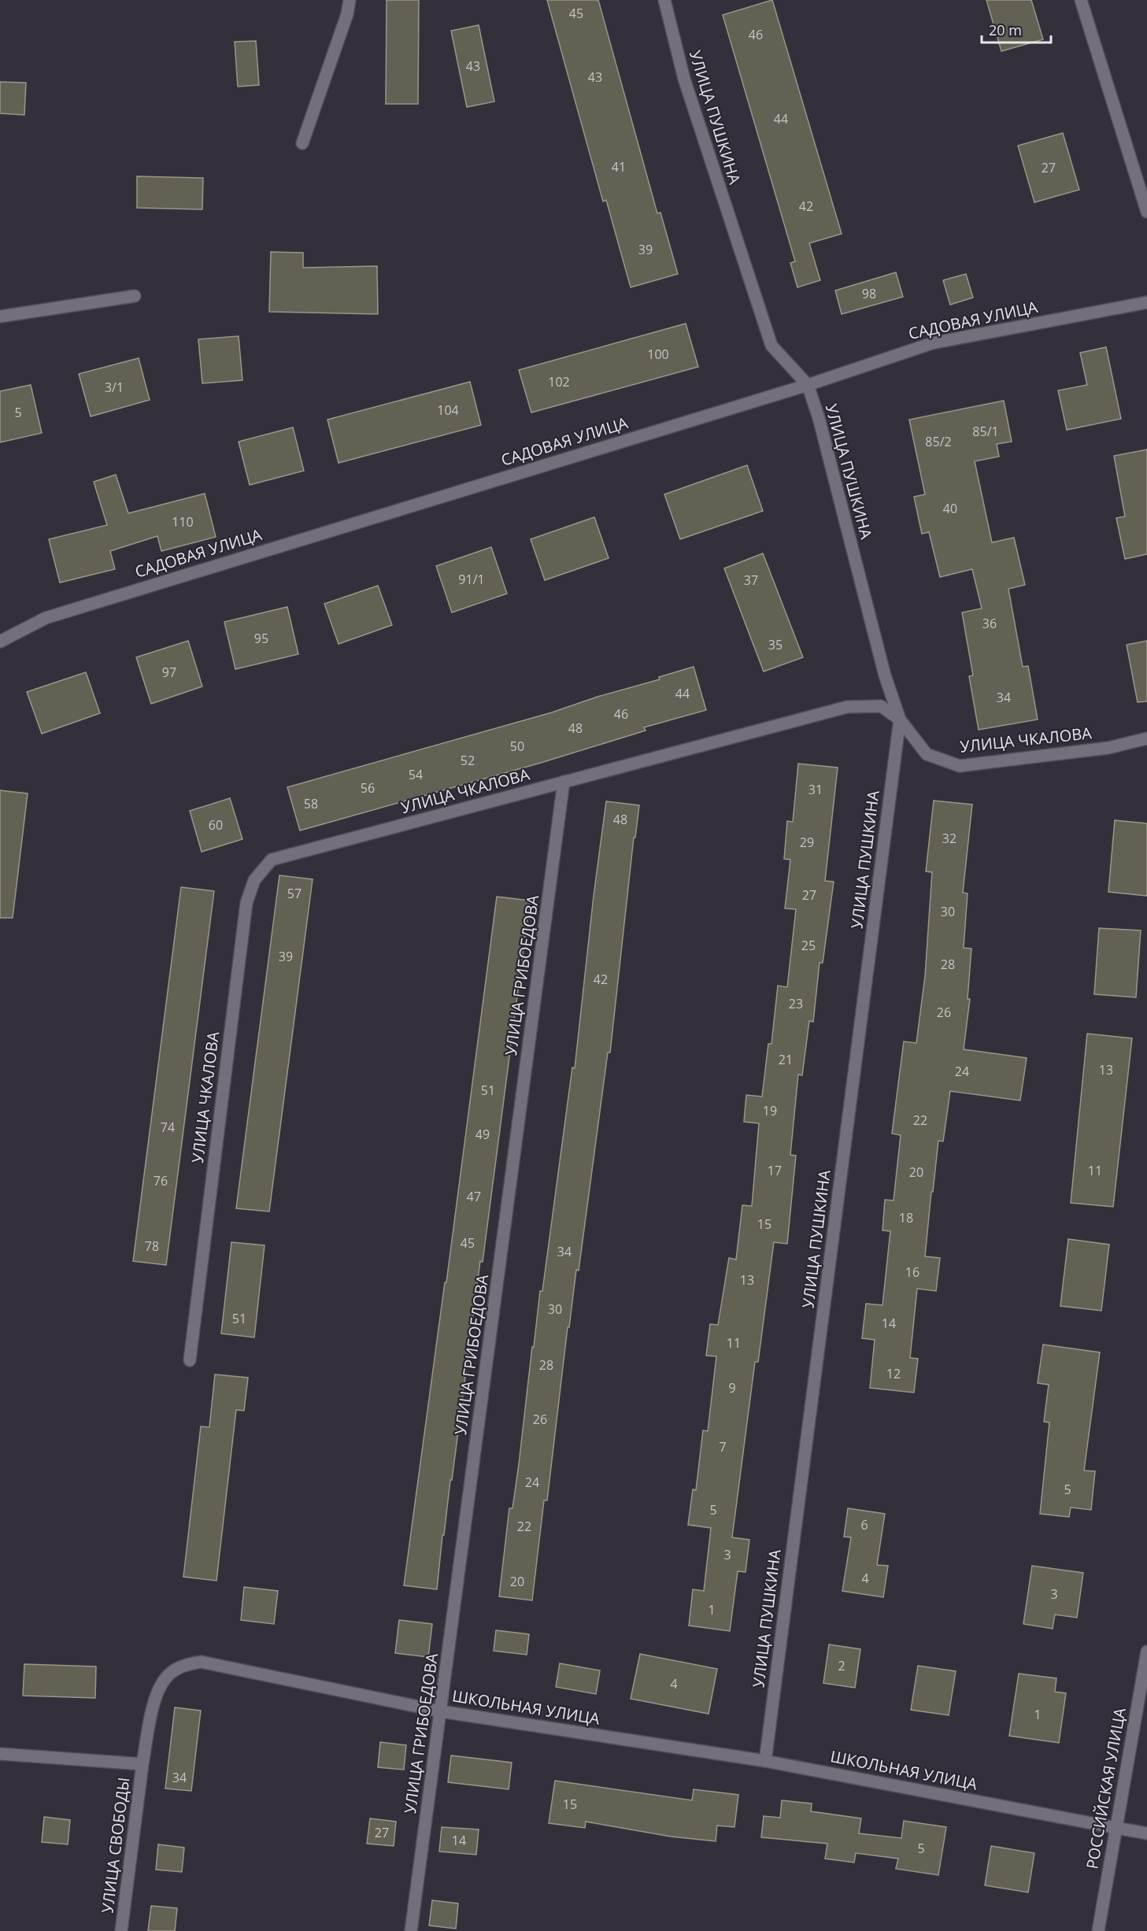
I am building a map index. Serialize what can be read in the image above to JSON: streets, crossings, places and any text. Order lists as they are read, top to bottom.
{
  "streets": {
    "street": [
      "УЛИЦА ПУШКИНА",
      "САДОВАЯ УЛИЦА",
      "УЛИЦА ЧКАЛОВА",
      "УЛИЦА ГРИБОЕДОВА",
      "ШКОЛЬНАЯ УЛИЦА",
      "РОССИЙСКАЯ УЛИЦА",
      "УЛИЦА СВОБОДЫ"
    ]
  },
  "crossings": [
    ["УЛИЦА ПУШКИНА", "САДОВАЯ УЛИЦА"],
    ["УЛИЦА ПУШКИНА", "УЛИЦА ЧКАЛОВА"],
    ["УЛИЦА ПУШКИНА", "ШКОЛЬНАЯ УЛИЦА"],
    ["УЛИЦА ЧКАЛОВА", "УЛИЦА ГРИБОЕДОВА"],
    ["УЛИЦА ГРИБОЕДОВА", "ШКОЛЬНАЯ УЛИЦА"],
    ["ШКОЛЬНАЯ УЛИЦА", "РОССИЙСКАЯ УЛИЦА"],
    ["ШКОЛЬНАЯ УЛИЦА", "УЛИЦА СВОБОДЫ"]
  ],
  "house_numbers": [
    "45",
    "46",
    "43",
    "43",
    "44",
    "41",
    "27",
    "42",
    "39",
    "98",
    "100",
    "102",
    "3/1",
    "104",
    "5",
    "85/1",
    "85/2",
    "40",
    "110",
    "91/1",
    "37",
    "36",
    "95",
    "35",
    "97",
    "44",
    "34",
    "46",
    "48",
    "50",
    "52",
    "54",
    "56",
    "31",
    "58",
    "48",
    "60",
    "32",
    "29",
    "57",
    "27",
    "30",
    "25",
    "39",
    "28",
    "42",
    "23",
    "26",
    "21",
    "13",
    "24",
    "51",
    "19",
    "22",
    "74",
    "49",
    "17",
    "11",
    "20",
    "76",
    "47",
    "18",
    "15",
    "45",
    "78",
    "34",
    "16",
    "13",
    "30",
    "51",
    "14",
    "11",
    "28",
    "12",
    "9",
    "26",
    "7",
    "24",
    "5",
    "5",
    "6",
    "22",
    "3",
    "4",
    "20",
    "3",
    "1",
    "2",
    "4",
    "1",
    "34",
    "15",
    "27",
    "14",
    "5"
  ],
  "scale_bar": "20 m"
}
